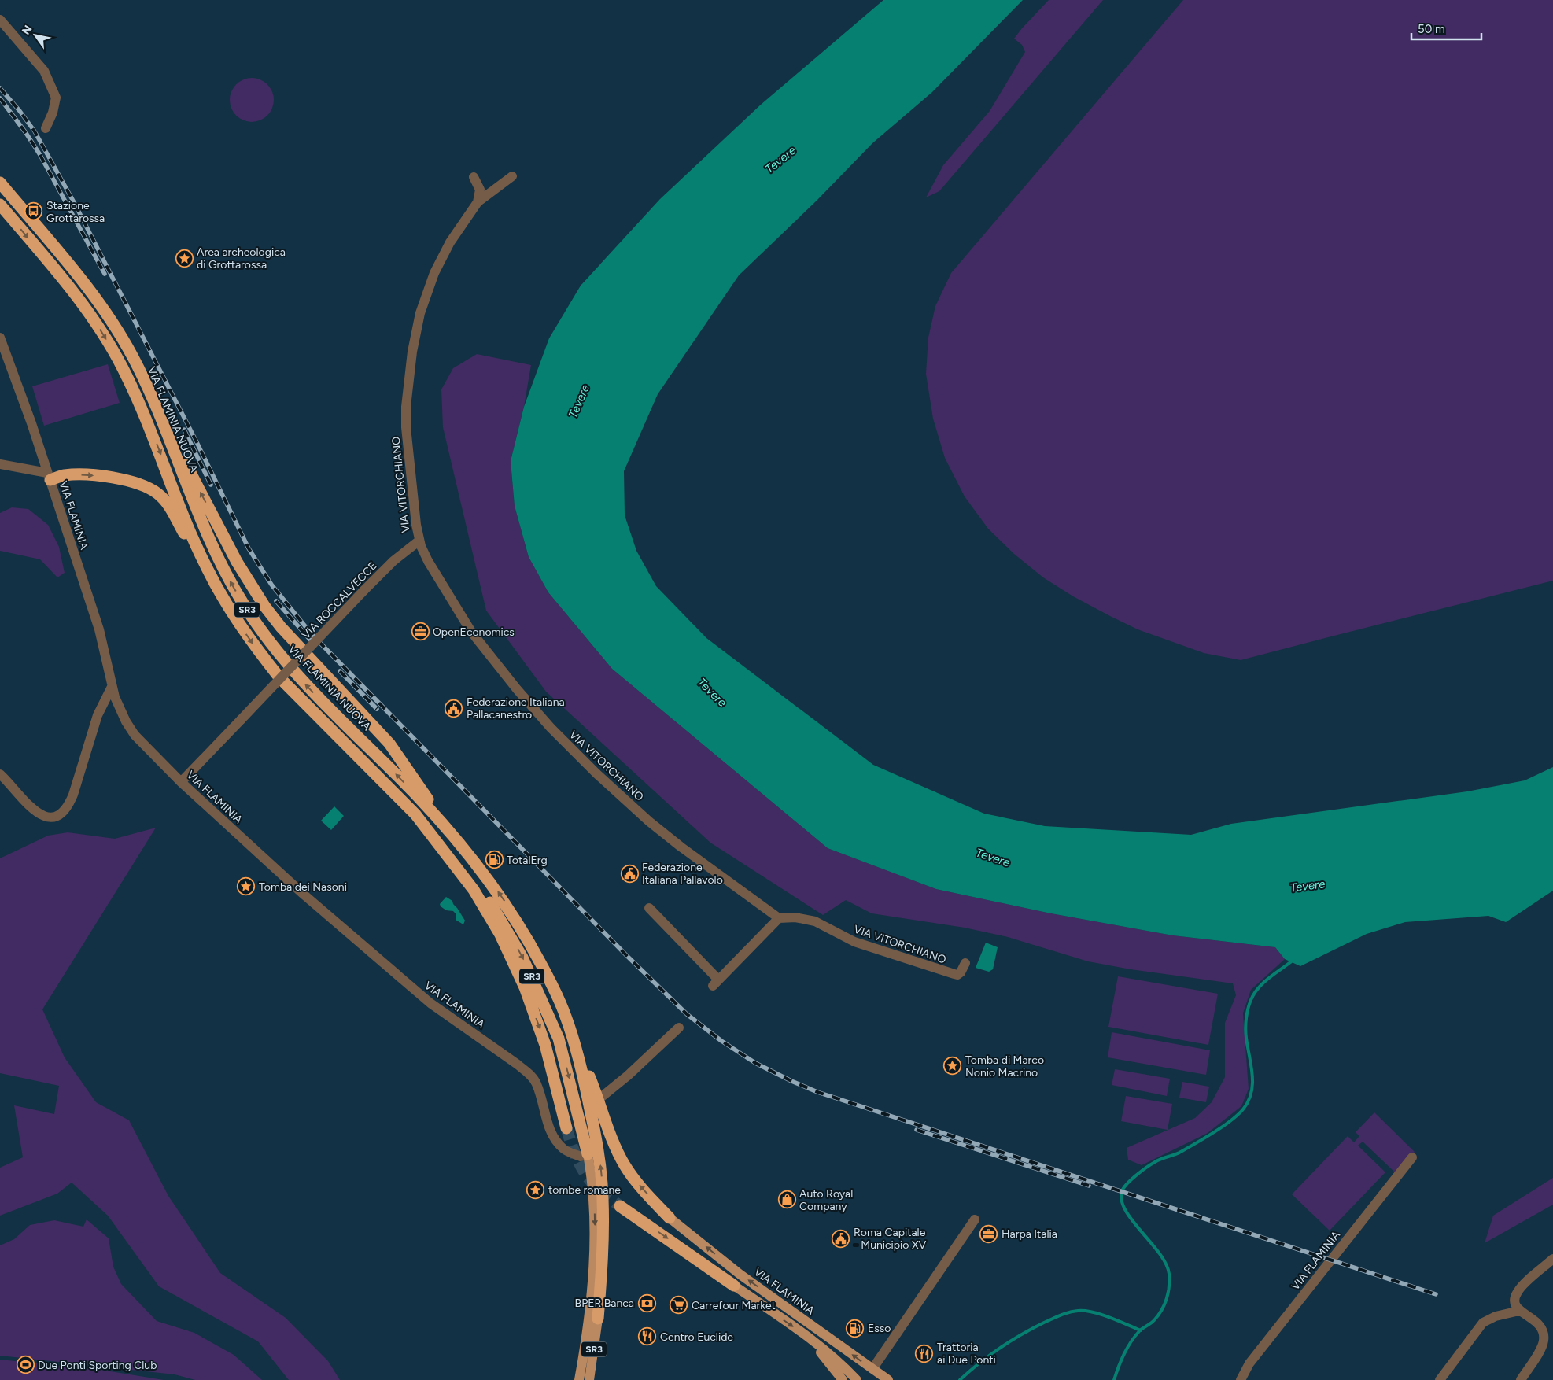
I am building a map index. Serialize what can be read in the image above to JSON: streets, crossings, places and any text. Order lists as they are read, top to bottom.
{
  "streets": {
    "highway": ["VIA FLAMINIA NUOVA", "SR3"],
    "main road": ["VIA FLAMINIA"],
    "street": ["VIA VITORCHIANO", "VIA ROCCALVECCE"]
  },
  "crossings": [
    ["VIA FLAMINIA NUOVA", "SR3"],
    ["VIA VITORCHIANO", "VIA ROCCALVECCE"],
    ["VIA FLAMINIA", "VIA ROCCALVECCE"],
    ["VIA FLAMINIA", "SR3"]
  ],
  "water": ["Tevere"],
  "places": {
    "bus stop": ["Stazione Grottarossa"],
    "place": [
      "Area archeologica di Grottarossa",
      "Tomba dei Nasoni",
      "Tomba di Marco Nonio Macrino",
      "tombe romane"
    ],
    "office": ["OpenEconomics", "Harpa Italia"],
    "public building": ["Federazione Italiana Pallacanestro", "Federazione Italiana Pallavolo", "Roma Capitale - Municipio XV"],
    "fuel station": ["TotalErg", "Esso"],
    "shop": ["Auto Royal Company"],
    "bank": ["BPER Banca"],
    "supermarket": ["Carrefour Market"],
    "restaurant": ["Centro Euclide", "Trattoria ai Due Ponti"],
    "sports": ["Due Ponti Sporting Club"]
  },
  "scale_bar": "50 m",
  "north": "top left"
}
